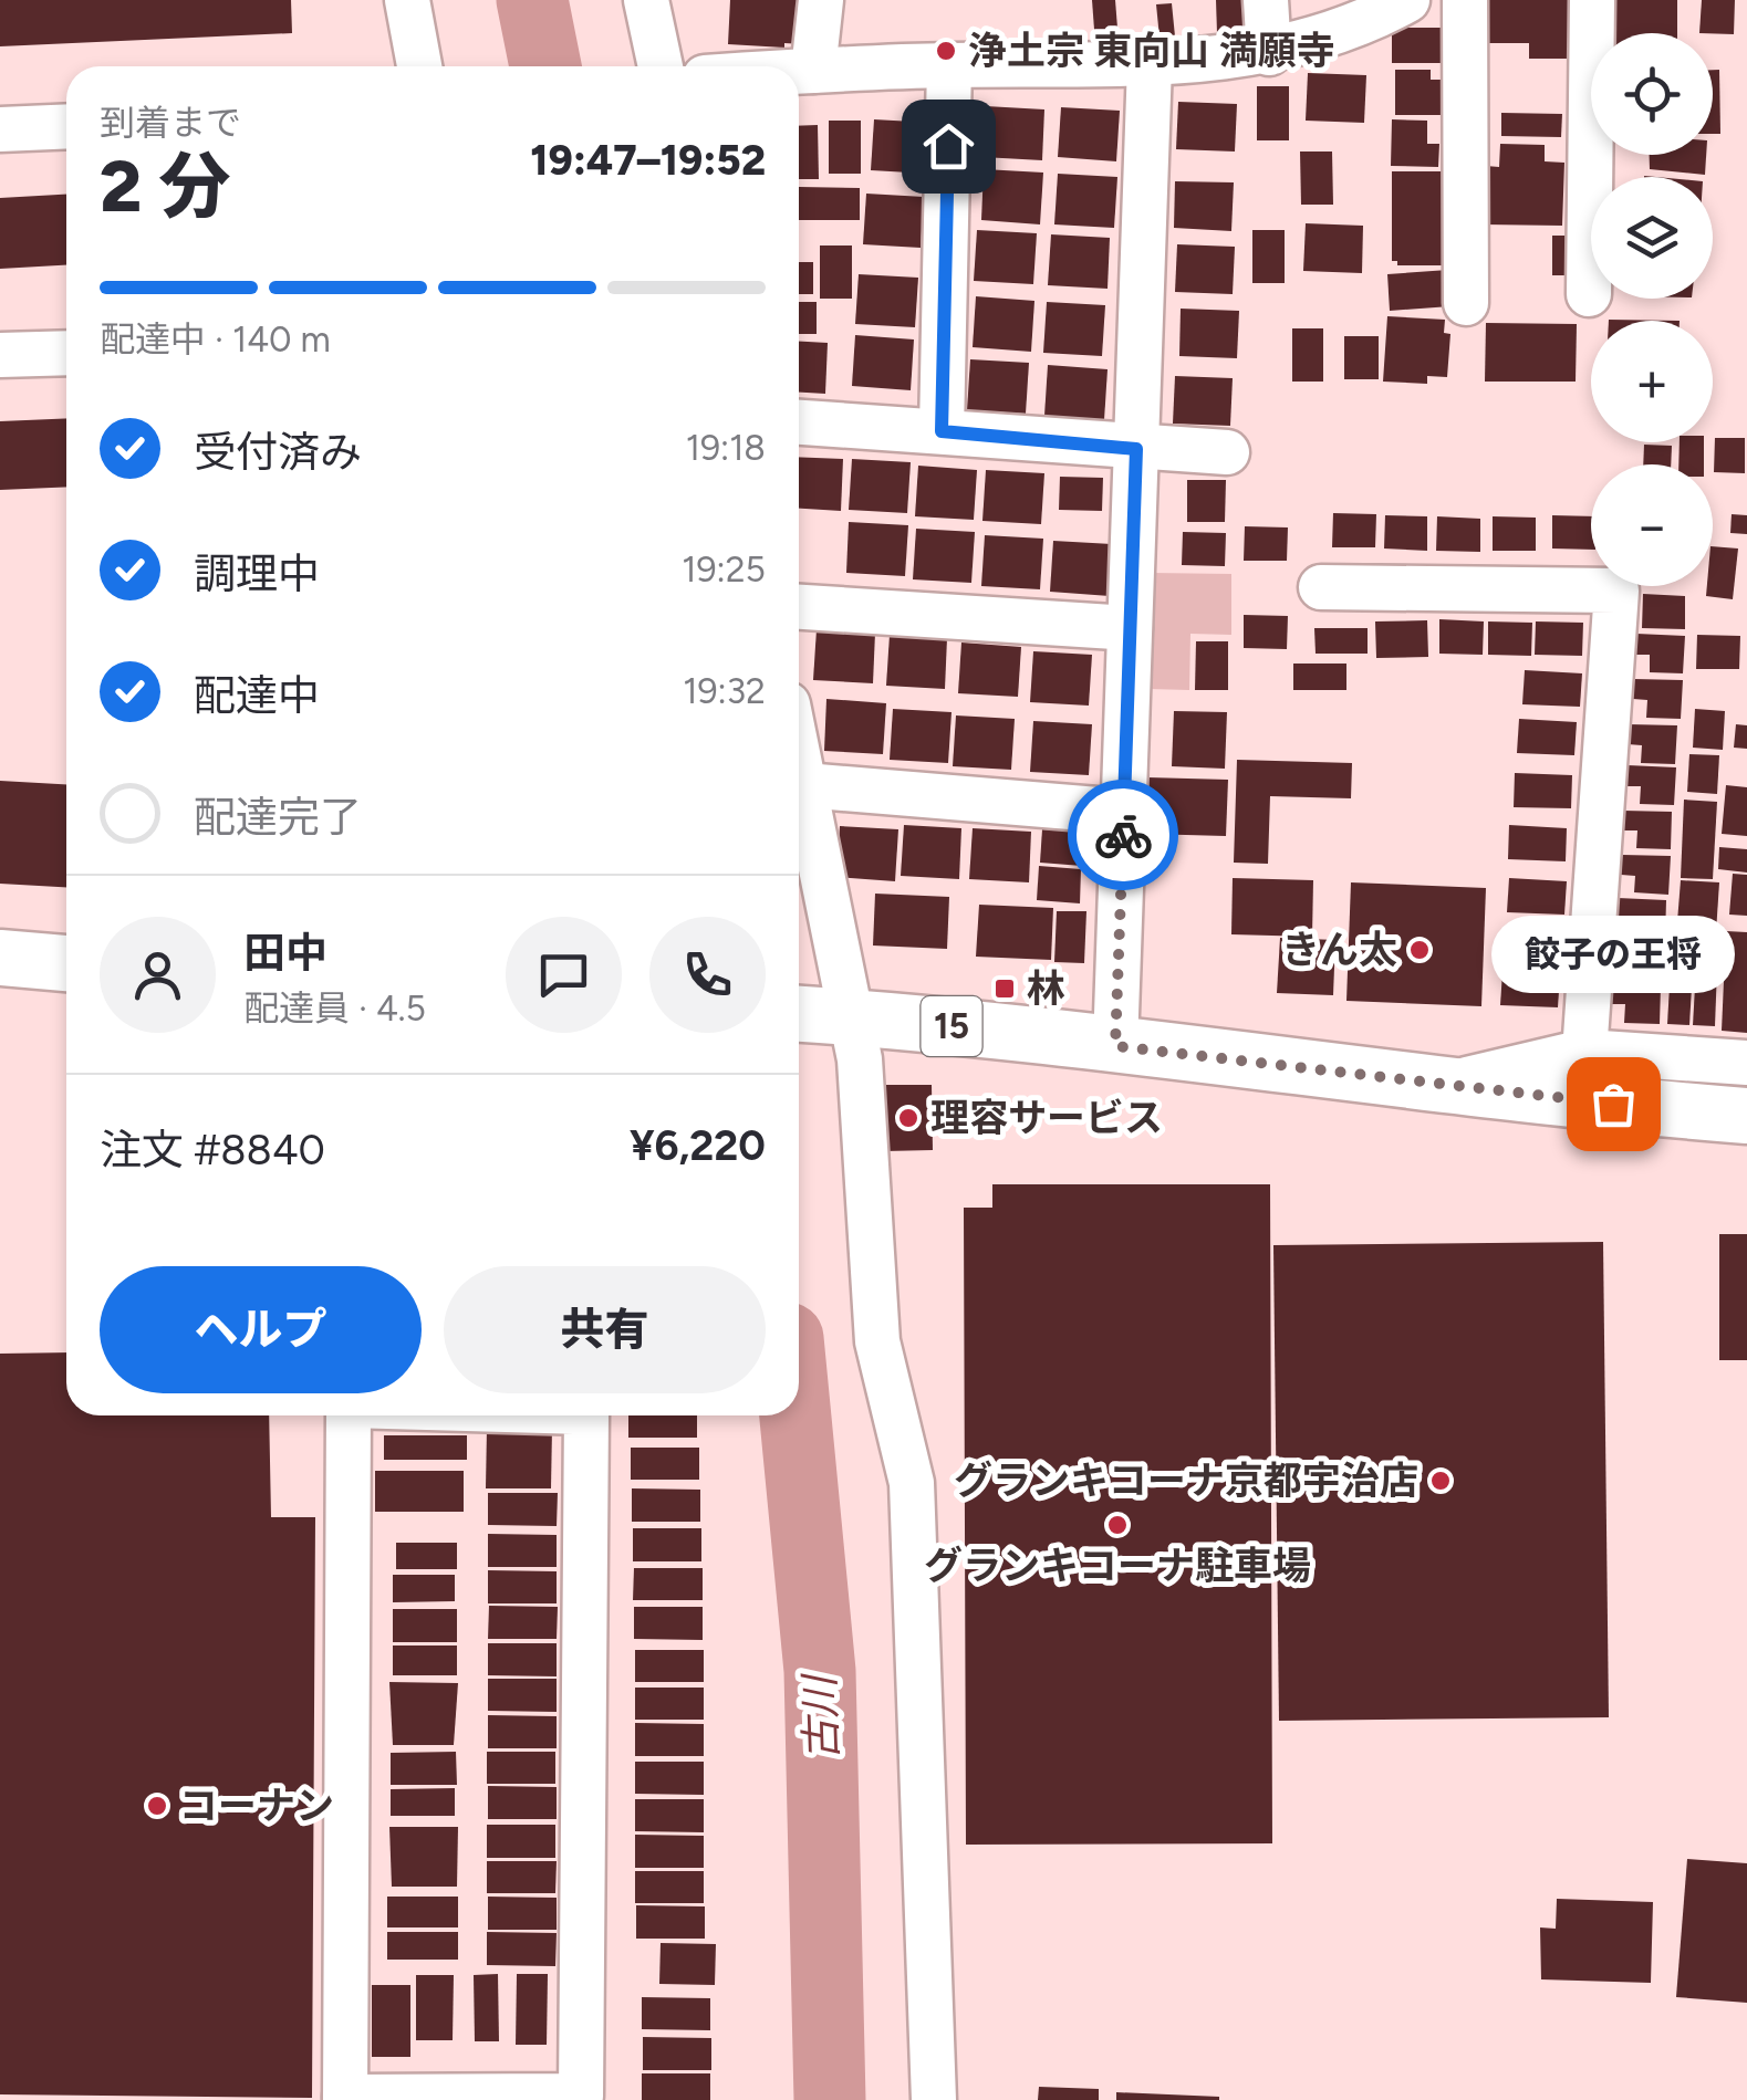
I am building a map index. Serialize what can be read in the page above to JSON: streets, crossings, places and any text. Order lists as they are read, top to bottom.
{
  "streets": {
    "main road": ["15"]
  },
  "water": ["古川"],
  "places": {
    "other": [
      "浄土宗 東向山 満願寺",
      "きん太",
      "餃子の王将",
      "理容サービス",
      "グランキコーナ京都宇治店",
      "グランキコーナ駐車場",
      "コーナン"
    ],
    "transit": ["林"]
  },
  "page": {
    "map_buttons": ["+", "−"],
    "heading": ["2 分", "到着まで", "19:47–19:52"],
    "panel": [
      "田中",
      "配達員 · 4.5",
      "注文 #8840",
      "¥6,220"
    ],
    "bar": "配達中 · 140 m",
    "list": [
      ["受付済み", "19:18"],
      ["調理中", "19:25"],
      ["配達中", "19:32"],
      "配達完了"
    ],
    "bubble": "餃子の王将",
    "buttons": ["ヘルプ", "共有"]
  }
}
